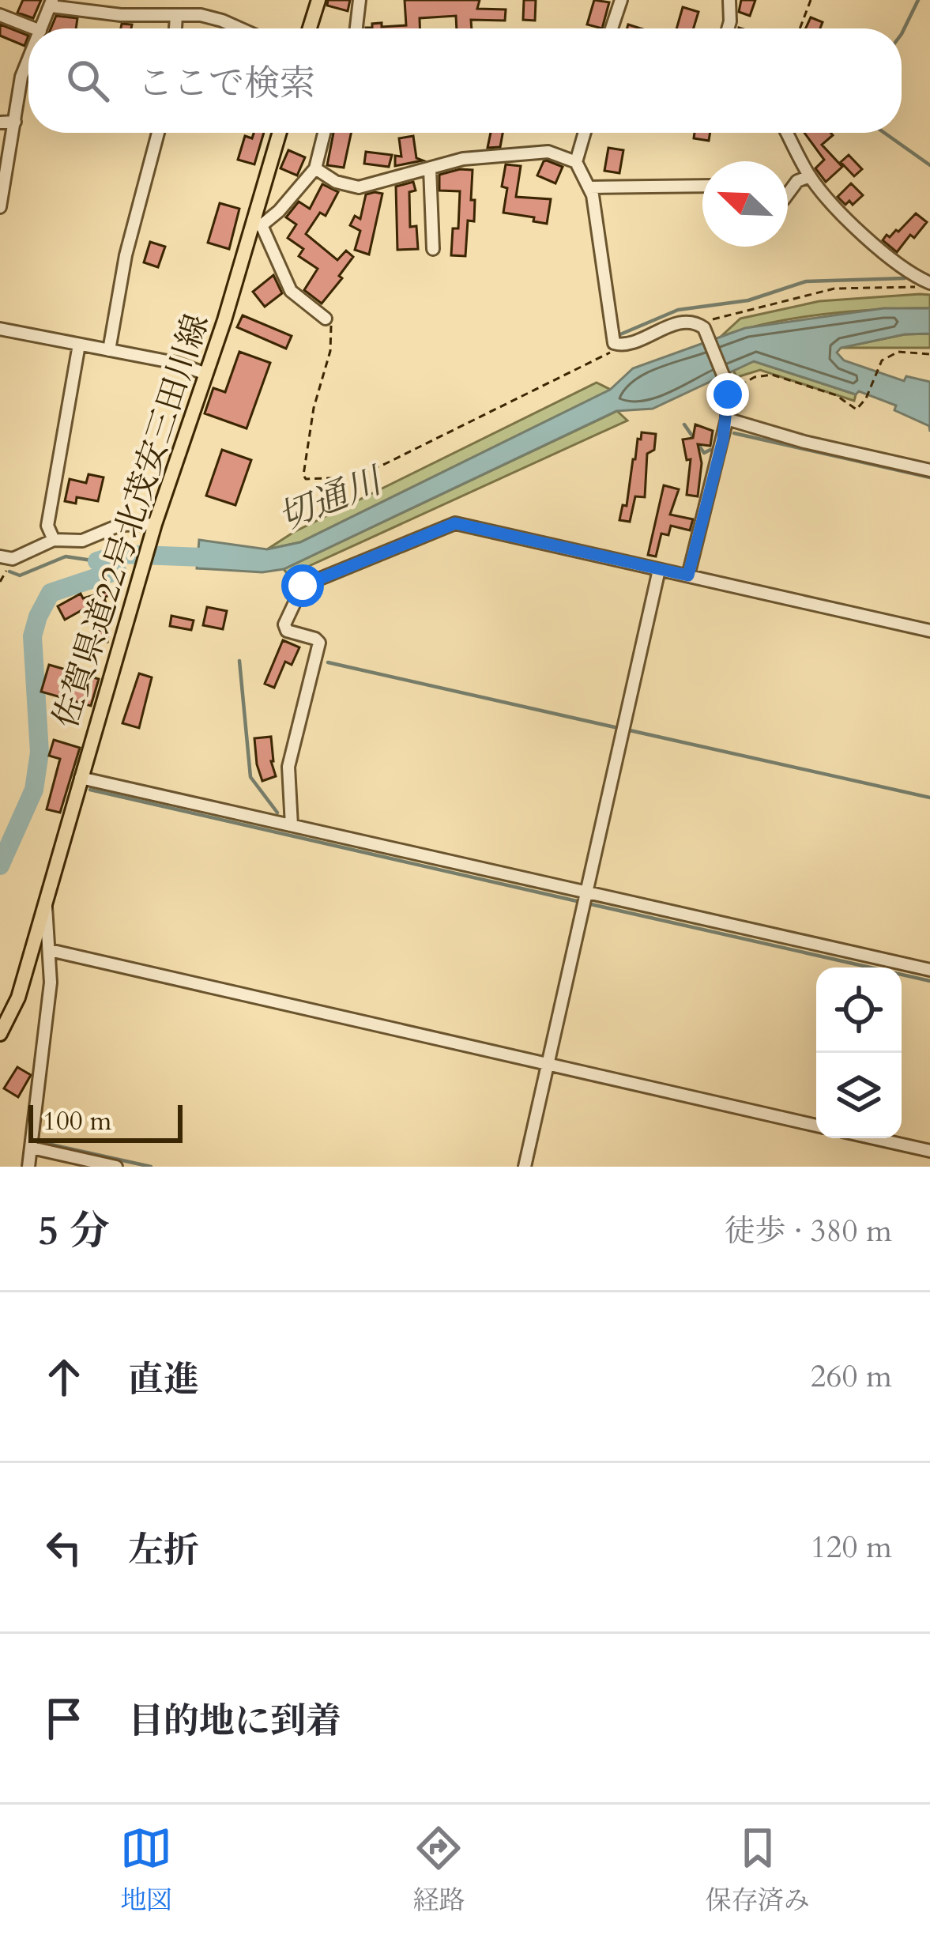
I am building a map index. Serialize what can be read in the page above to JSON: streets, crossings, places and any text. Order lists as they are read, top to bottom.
{
  "streets": {
    "main road": ["佐賀県道22号北茂安三田川線"]
  },
  "water": ["切通川"],
  "scale_bar": "100 m",
  "north": "top left",
  "page": {
    "search": "ここで検索",
    "scale": "100 m",
    "heading": ["5 分", "徒歩 · 380 m"],
    "list": [
      ["直進", "260 m"],
      ["左折", "120 m"],
      "目的地に到着"
    ],
    "nav": ["地図", "経路", "保存済み"]
  }
}
